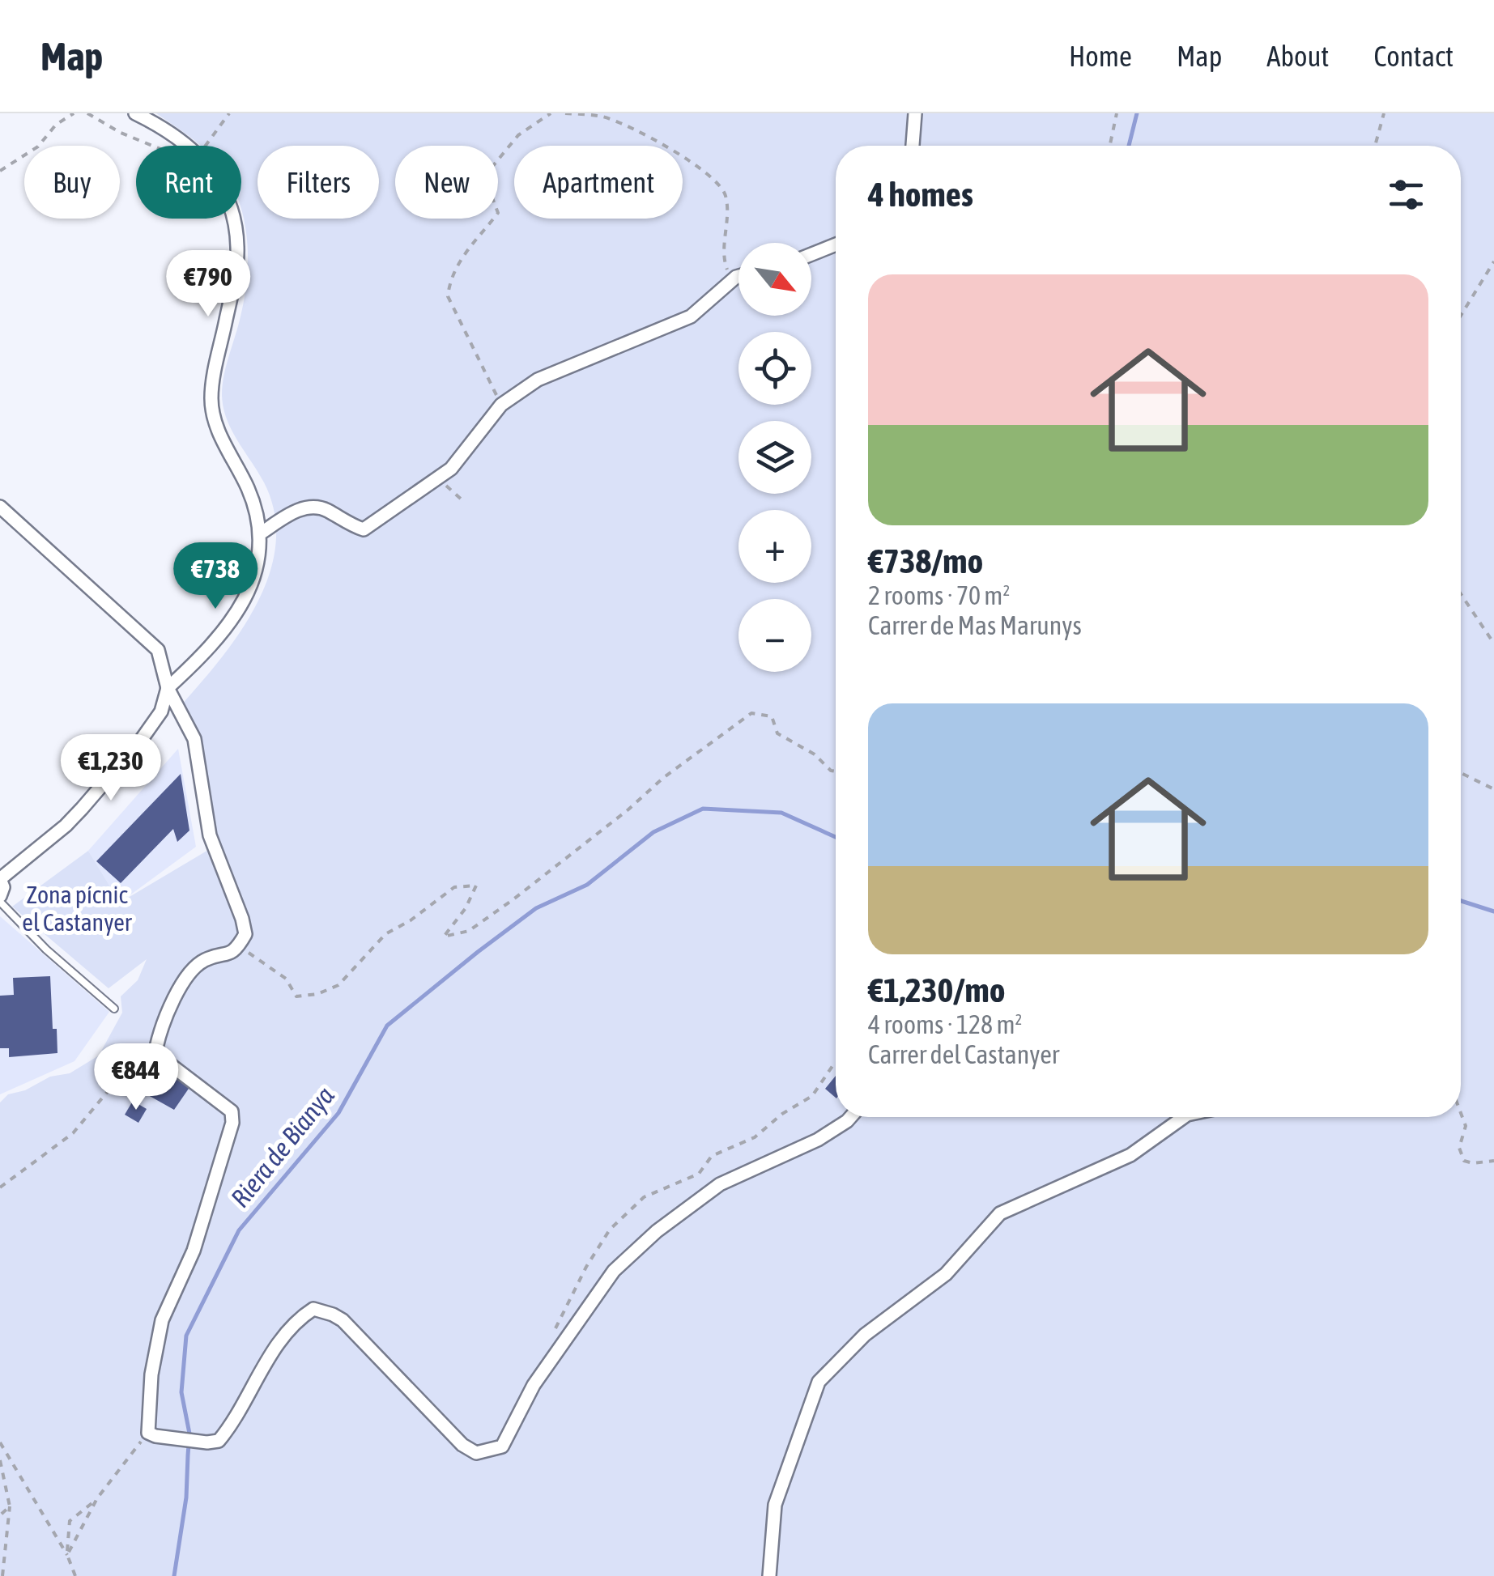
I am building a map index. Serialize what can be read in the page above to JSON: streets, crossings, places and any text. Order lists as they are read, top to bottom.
{
  "water": ["Riera de Bianya"],
  "parks": ["Zona pícnic el Castanyer"],
  "north": "bottom right",
  "page": {
    "header": "Map",
    "nav": [
      "Home",
      "Map",
      "About",
      "Contact"
    ],
    "chip": [
      "Buy",
      "Rent",
      "Filters",
      "New",
      "Apartment"
    ],
    "heading": "4 homes",
    "map_buttons": ["+", "−"],
    "list": [
      {
        "name": "€738/mo",
        "note": "2 rooms · 70 m² · Carrer de Mas Marunys"
      },
      {
        "name": "€1,230/mo",
        "note": "4 rooms · 128 m² · Carrer del Castanyer"
      }
    ],
    "price": [
      "€790",
      "€738",
      "€1,230",
      "€844"
    ]
  }
}
